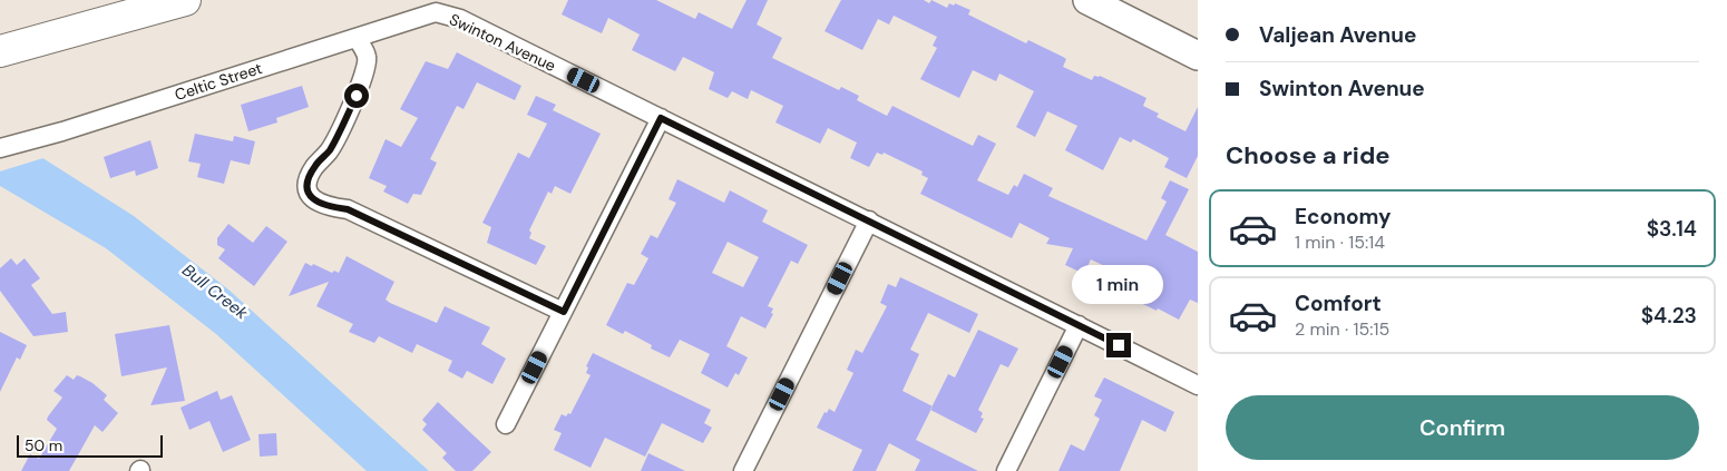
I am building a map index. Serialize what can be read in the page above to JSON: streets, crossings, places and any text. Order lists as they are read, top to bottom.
{
  "streets": {
    "street": ["Swinton Avenue", "Celtic Street"]
  },
  "crossings": [
    ["Swinton Avenue", "Celtic Street"]
  ],
  "water": ["Bull Creek"],
  "scale_bar": "50 m",
  "page": {
    "banner": ["Valjean Avenue", "Swinton Avenue"],
    "heading": "Choose a ride",
    "list": [
      {
        "name": "Economy",
        "note": "1 min · 15:14",
        "value": "$3.14"
      },
      {
        "name": "Comfort",
        "note": "2 min · 15:15",
        "value": "$4.23"
      }
    ],
    "bubble": "1 min",
    "buttons": "Confirm",
    "scale": "50 m"
  }
}
